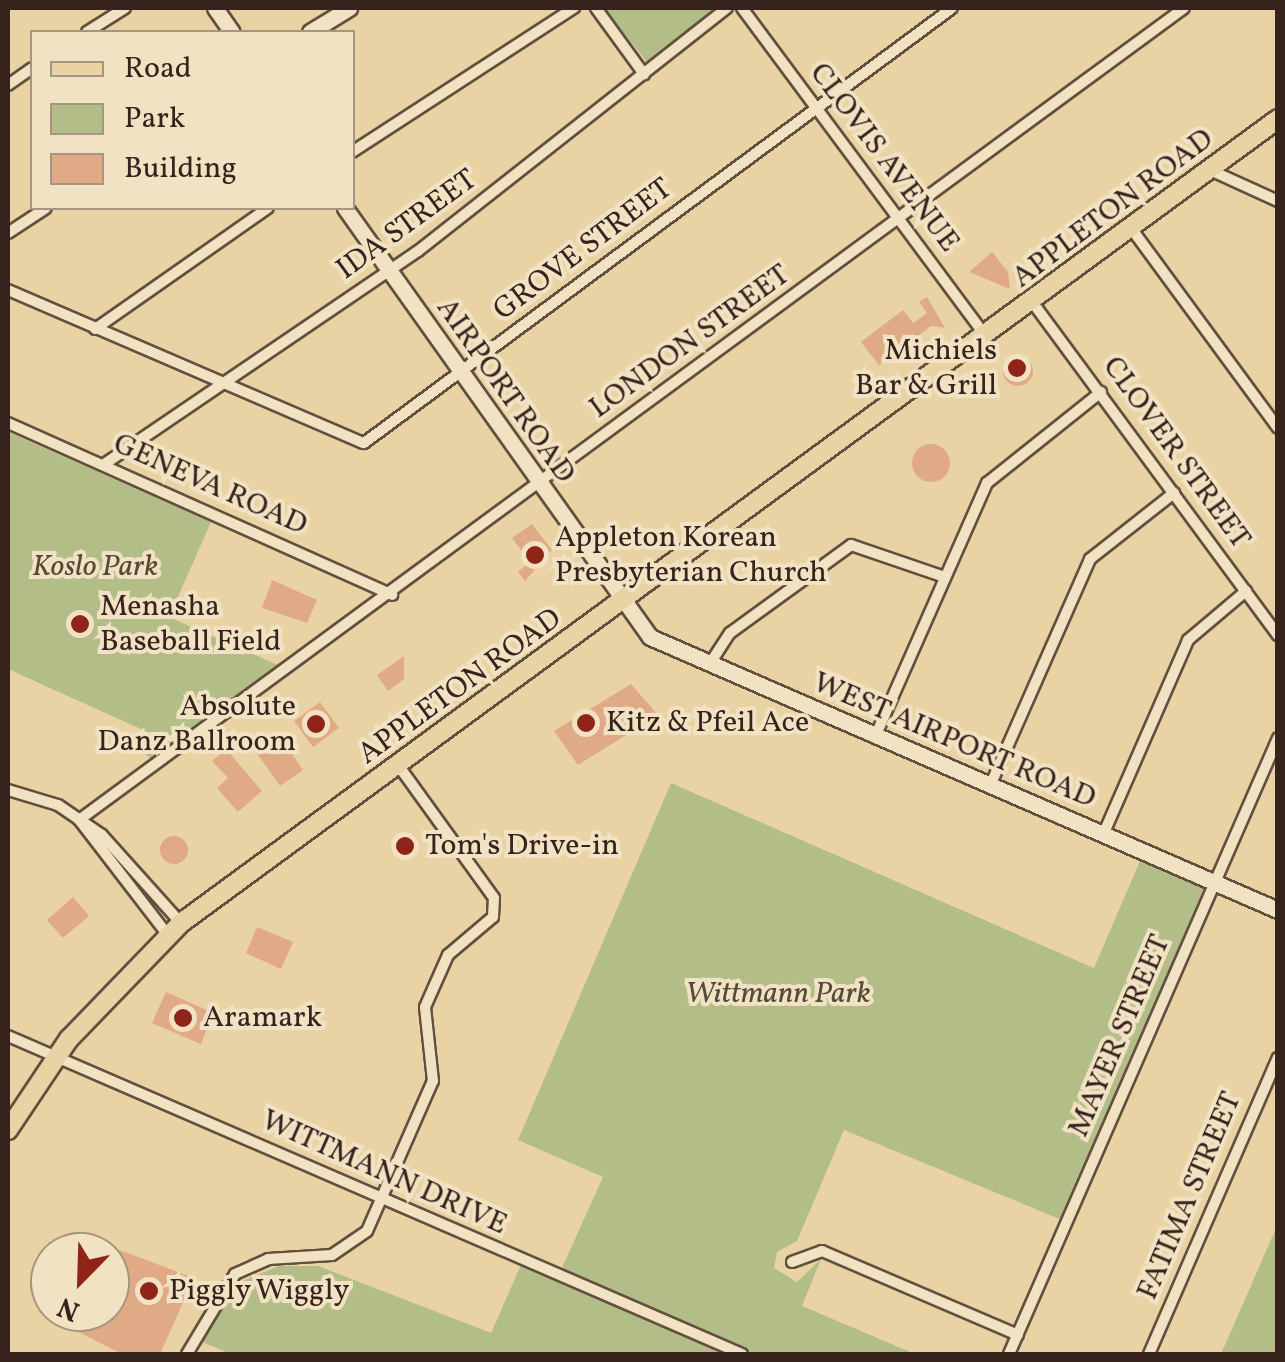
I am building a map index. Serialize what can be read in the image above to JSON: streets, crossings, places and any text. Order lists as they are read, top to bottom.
{
  "streets": {
    "main road": ["APPLETON ROAD"],
    "street": [
      "CLOVIS AVENUE",
      "IDA STREET",
      "GROVE STREET",
      "LONDON STREET",
      "AIRPORT ROAD",
      "CLOVER STREET",
      "GENEVA ROAD",
      "WEST AIRPORT ROAD",
      "MAYER STREET",
      "WITTMANN DRIVE",
      "FATIMA STREET"
    ]
  },
  "crossings": [
    ["CLOVIS AVENUE", "APPLETON ROAD"],
    ["CLOVIS AVENUE", "GROVE STREET"],
    ["CLOVIS AVENUE", "LONDON STREET"],
    ["APPLETON ROAD", "AIRPORT ROAD"],
    ["APPLETON ROAD", "CLOVER STREET"],
    ["APPLETON ROAD", "WEST AIRPORT ROAD"],
    ["APPLETON ROAD", "WITTMANN DRIVE"],
    ["IDA STREET", "GROVE STREET"],
    ["IDA STREET", "AIRPORT ROAD"],
    ["IDA STREET", "GENEVA ROAD"],
    ["GROVE STREET", "AIRPORT ROAD"],
    ["LONDON STREET", "AIRPORT ROAD"],
    ["LONDON STREET", "GENEVA ROAD"],
    ["AIRPORT ROAD", "WEST AIRPORT ROAD"],
    ["WEST AIRPORT ROAD", "MAYER STREET"]
  ],
  "parks": ["Koslo Park", "Wittmann Park"],
  "places": [
    "Michiels Bar & Grill",
    "Appleton Korean Presbyterian Church",
    "Menasha Baseball Field",
    "Kitz & Pfeil Ace",
    "Absolute Danz Ballroom",
    "Tom's Drive-in",
    "Aramark",
    "Piggly Wiggly"
  ],
  "legend": ["Road", "Park", "Building"],
  "north": "bottom left"
}
